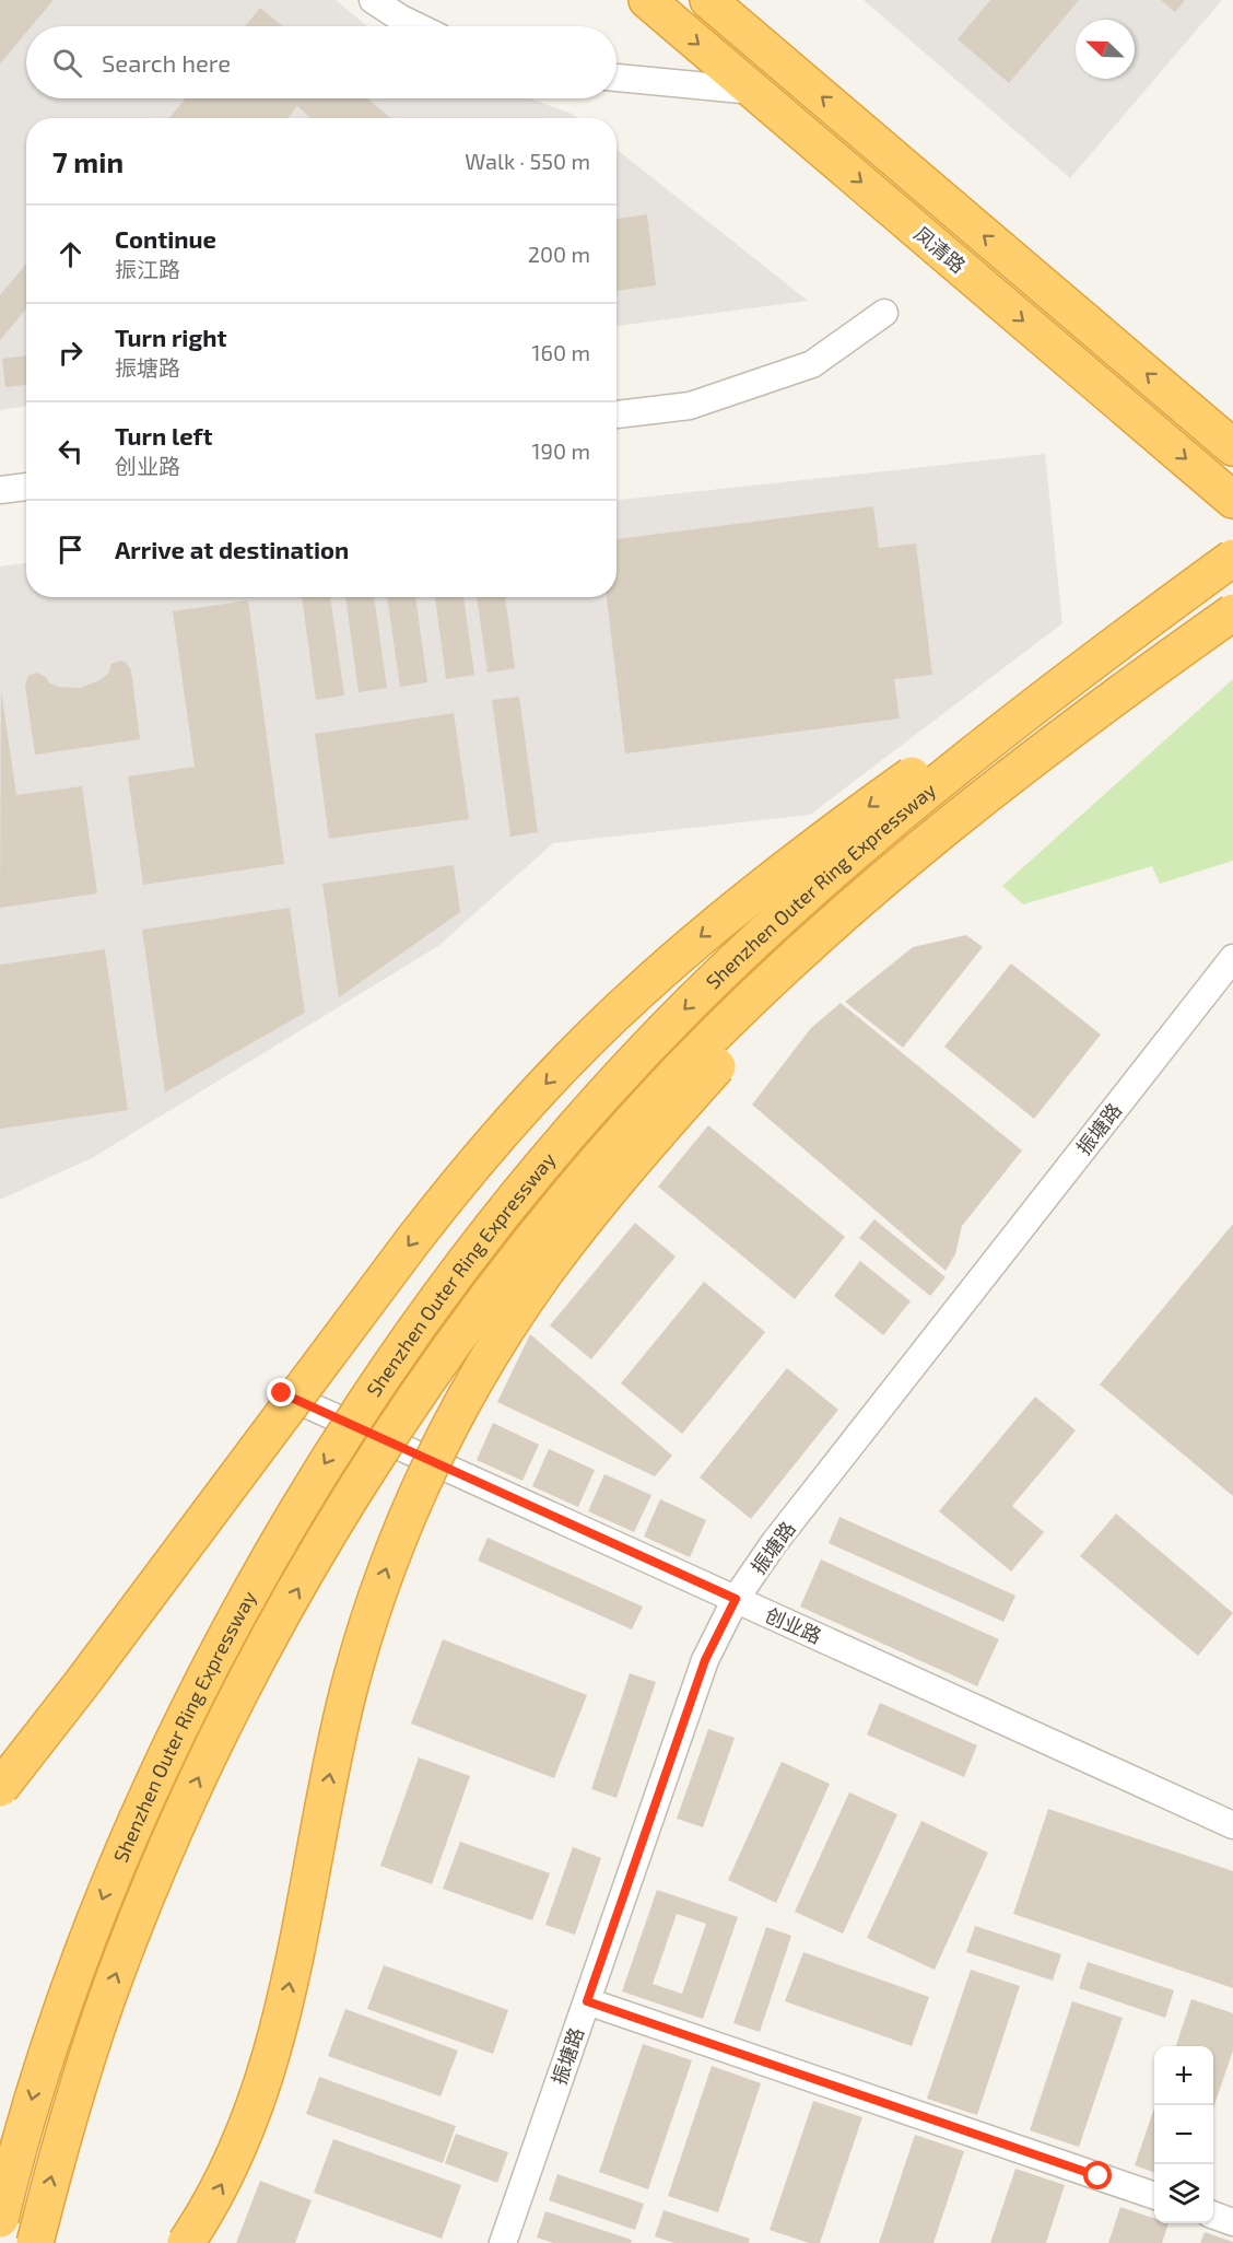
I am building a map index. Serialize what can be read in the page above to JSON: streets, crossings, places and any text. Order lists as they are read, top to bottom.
{
  "streets": {
    "highway": ["凤清路", "Shenzhen Outer Ring Expressway"],
    "street": ["振塘路", "创业路"]
  },
  "crossings": [
    ["振塘路", "创业路"]
  ],
  "north": "top left",
  "page": {
    "search": "Search here",
    "heading": ["7 min", "Walk · 550 m"],
    "list": [
      ["Continue", "振江路", "200 m"],
      ["Turn right", "振塘路", "160 m"],
      ["Turn left", "创业路", "190 m"],
      "Arrive at destination"
    ],
    "map_buttons": ["+", "−"]
  }
}
